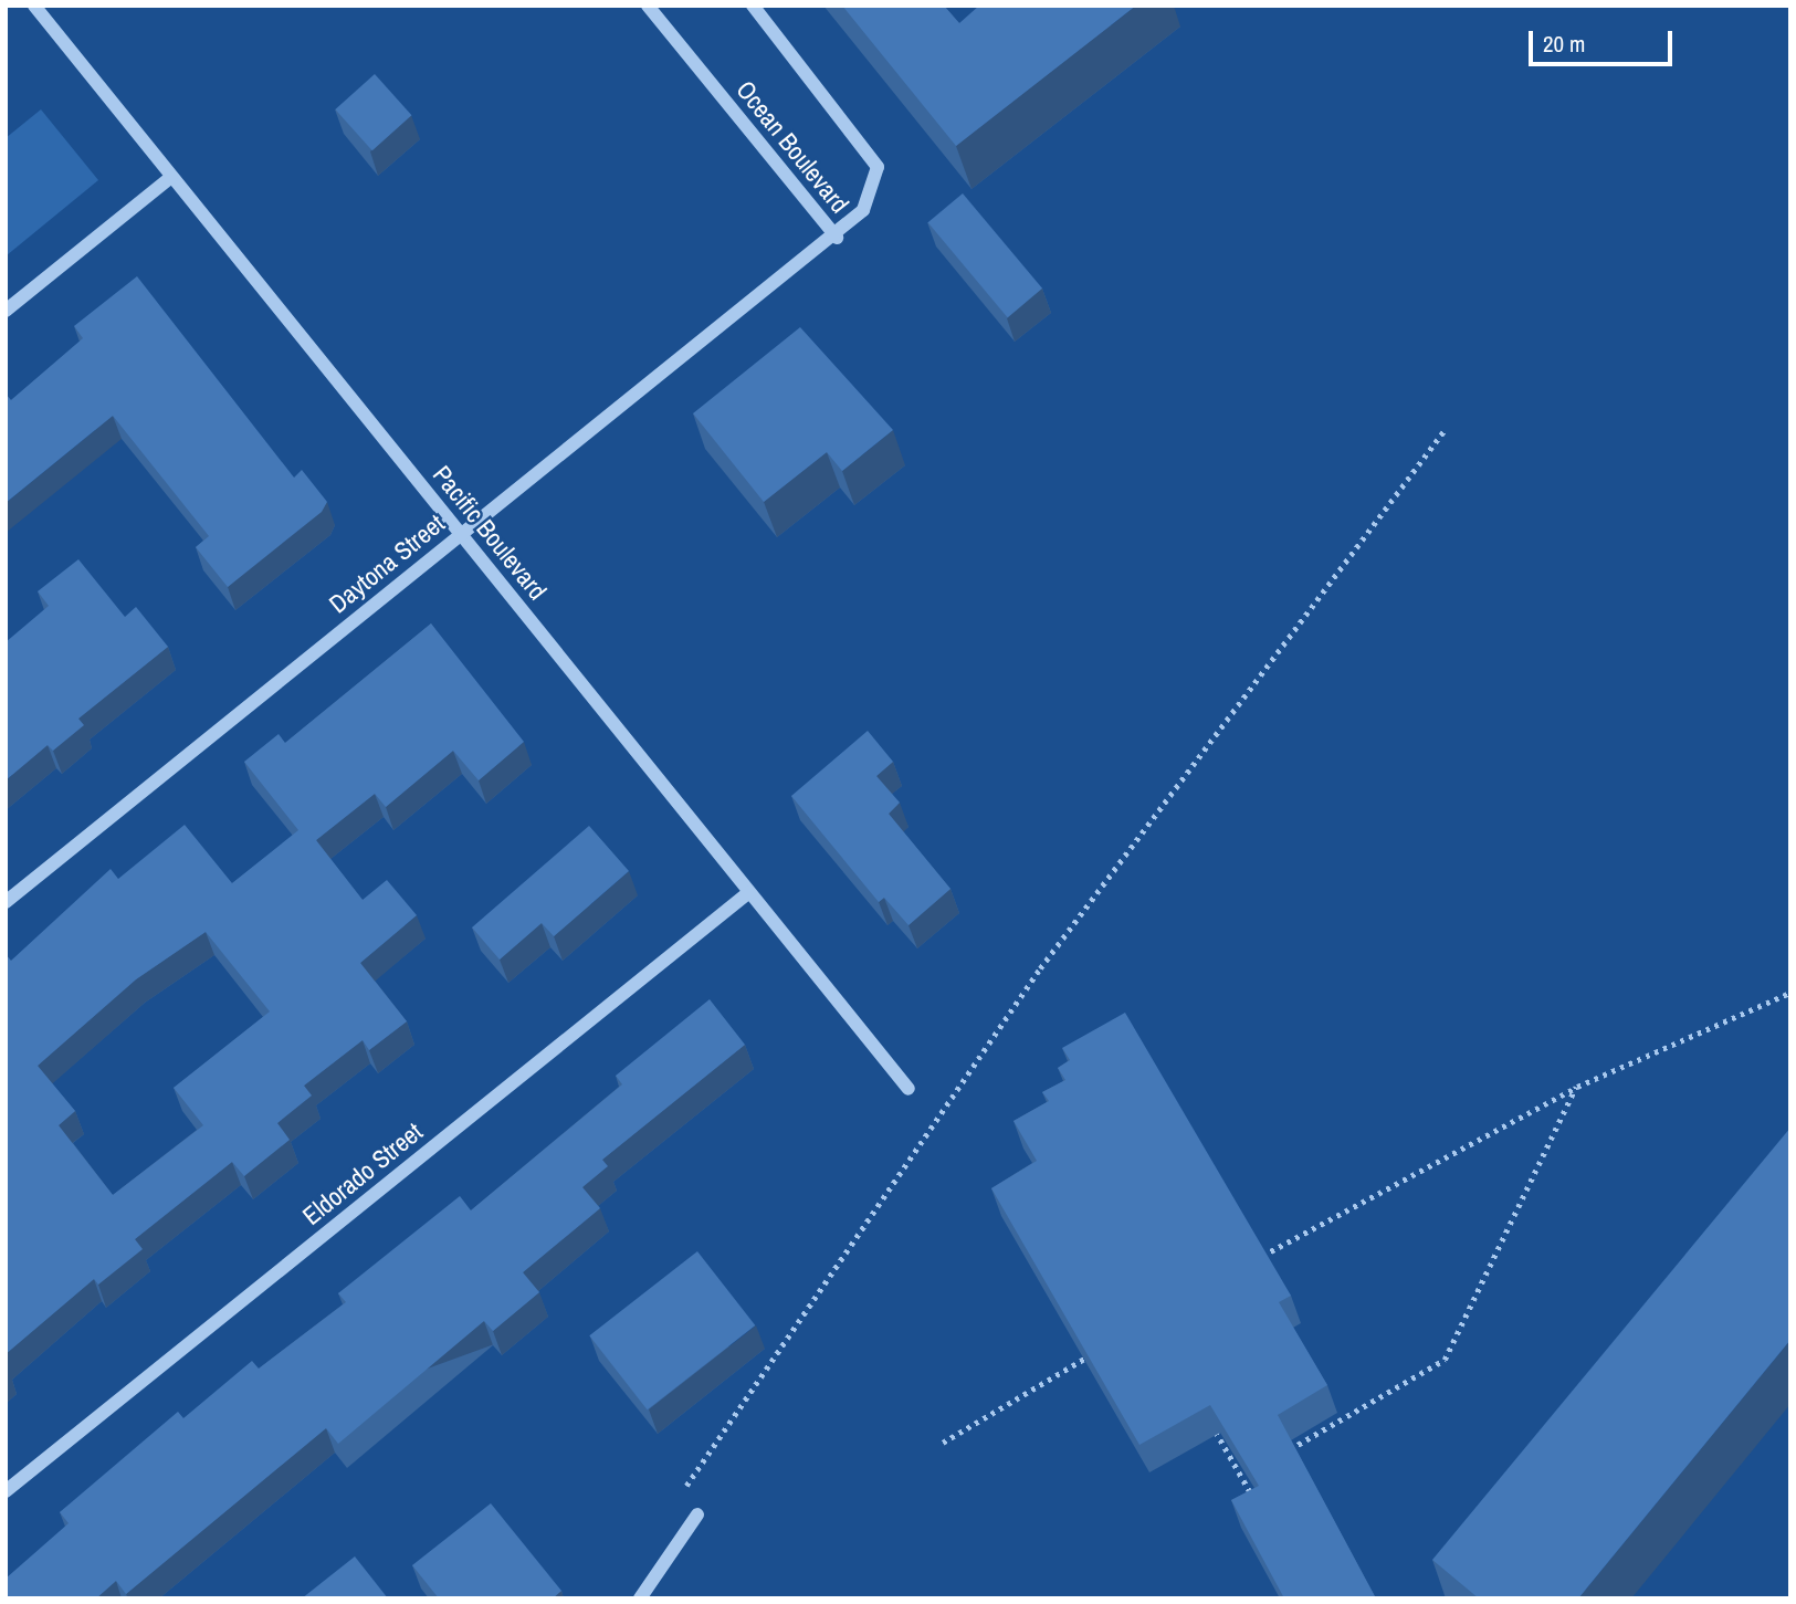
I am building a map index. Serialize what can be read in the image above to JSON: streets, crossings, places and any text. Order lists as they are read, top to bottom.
{
  "streets": {
    "street": [
      "Ocean Boulevard",
      "Pacific Boulevard",
      "Daytona Street",
      "Eldorado Street"
    ]
  },
  "crossings": [
    ["Ocean Boulevard", "Daytona Street"],
    ["Pacific Boulevard", "Daytona Street"],
    ["Pacific Boulevard", "Eldorado Street"]
  ],
  "scale_bar": "20 m"
}
